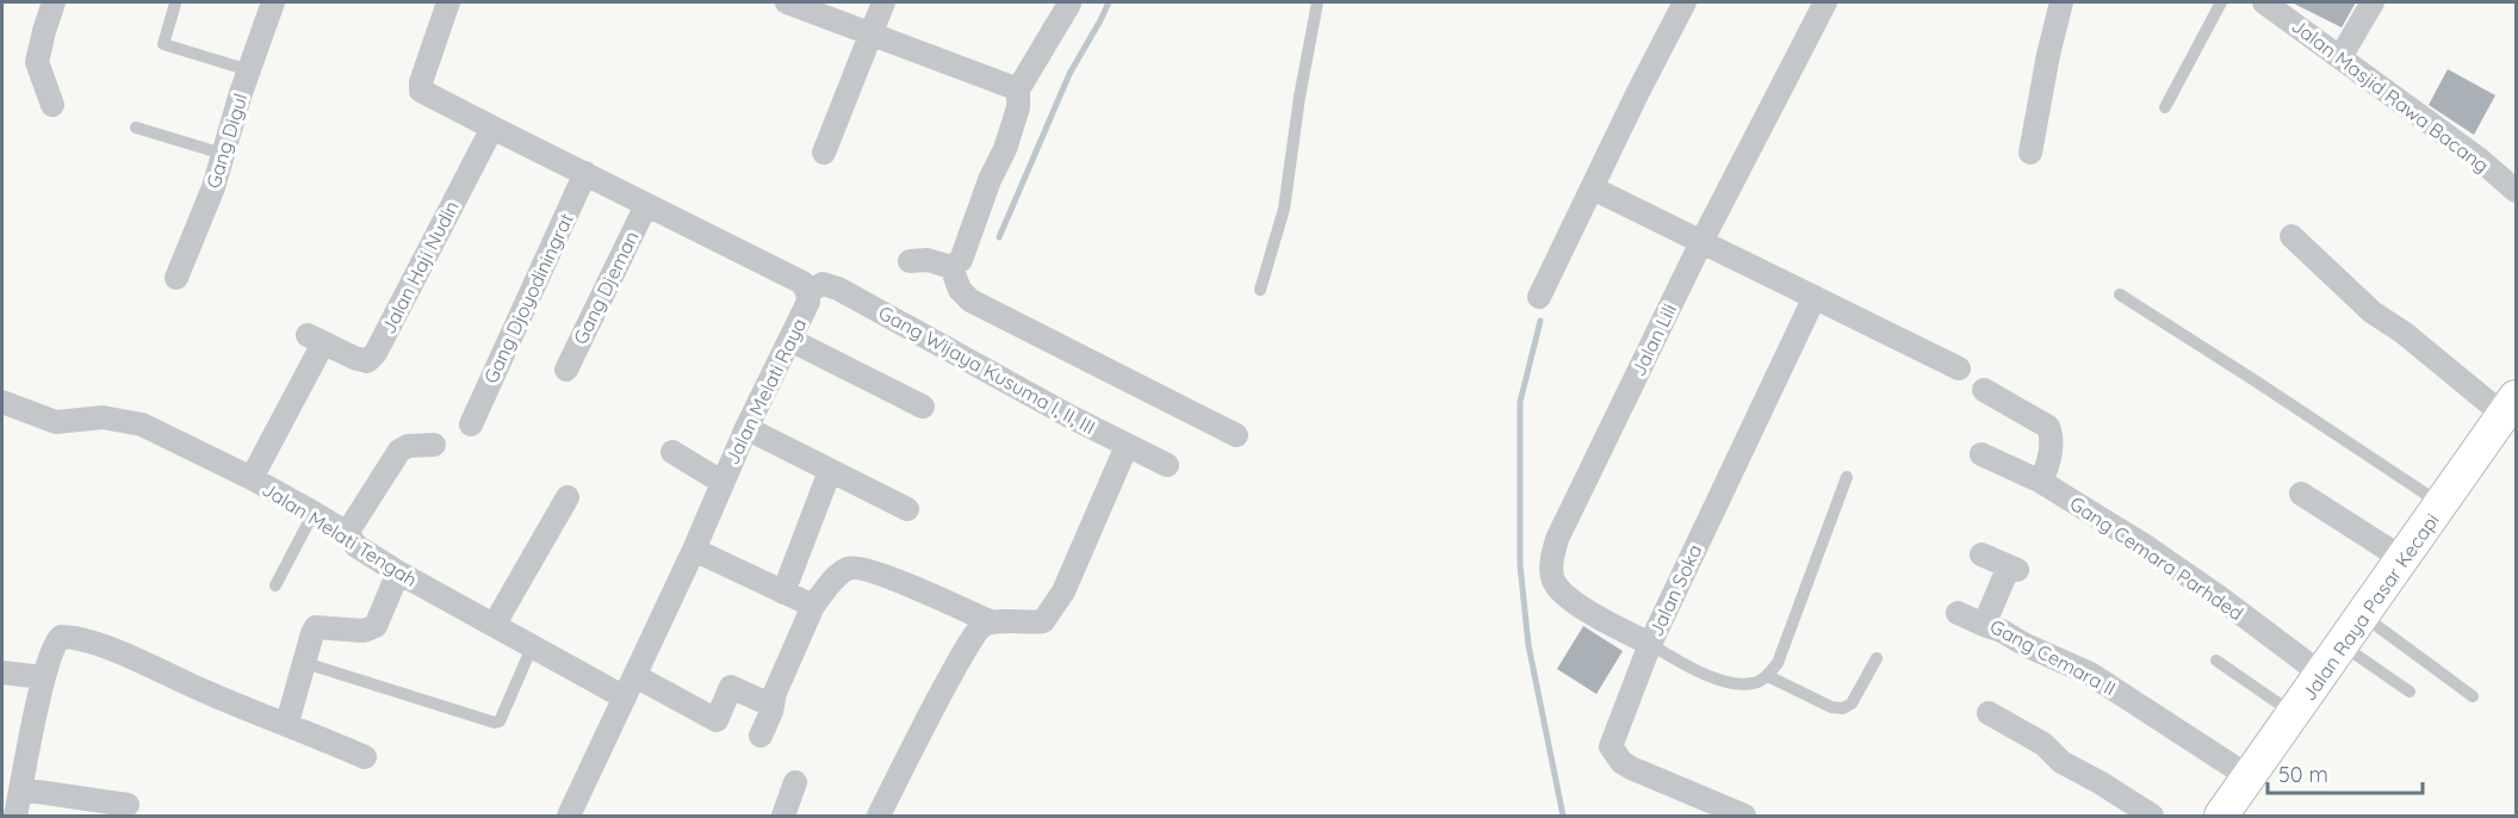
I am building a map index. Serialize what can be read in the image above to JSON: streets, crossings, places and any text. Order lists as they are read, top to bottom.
{
  "streets": {
    "street": [
      "Jalan Masjid Rawa Bacang",
      "Gang Digul",
      "Jalan Haji Nudin",
      "Gang Djeman",
      "Gang Djoyodiningrat",
      "Jalan Lili",
      "Gang Wijaya Kusuma I, II, III",
      "Jalan Melati Raya",
      "Jalan Melati Tengah",
      "Gang Cemara Parhded",
      "Jalan Soka",
      "Jalan Raya Pasar Kecapi",
      "Gang Cemara II"
    ]
  },
  "crossings": [
    ["Jalan Haji Nudin", "Jalan Melati Raya"],
    ["Jalan Haji Nudin", "Jalan Melati Tengah"],
    ["Gang Djeman", "Jalan Melati Raya"],
    ["Gang Djoyodiningrat", "Jalan Melati Raya"],
    ["Jalan Lili", "Jalan Soka"],
    ["Gang Wijaya Kusuma I, II, III", "Jalan Melati Raya"],
    ["Jalan Melati Raya", "Jalan Melati Tengah"],
    ["Gang Cemara Parhded", "Jalan Raya Pasar Kecapi"],
    ["Jalan Raya Pasar Kecapi", "Gang Cemara II"]
  ],
  "scale_bar": "50 m"
}
